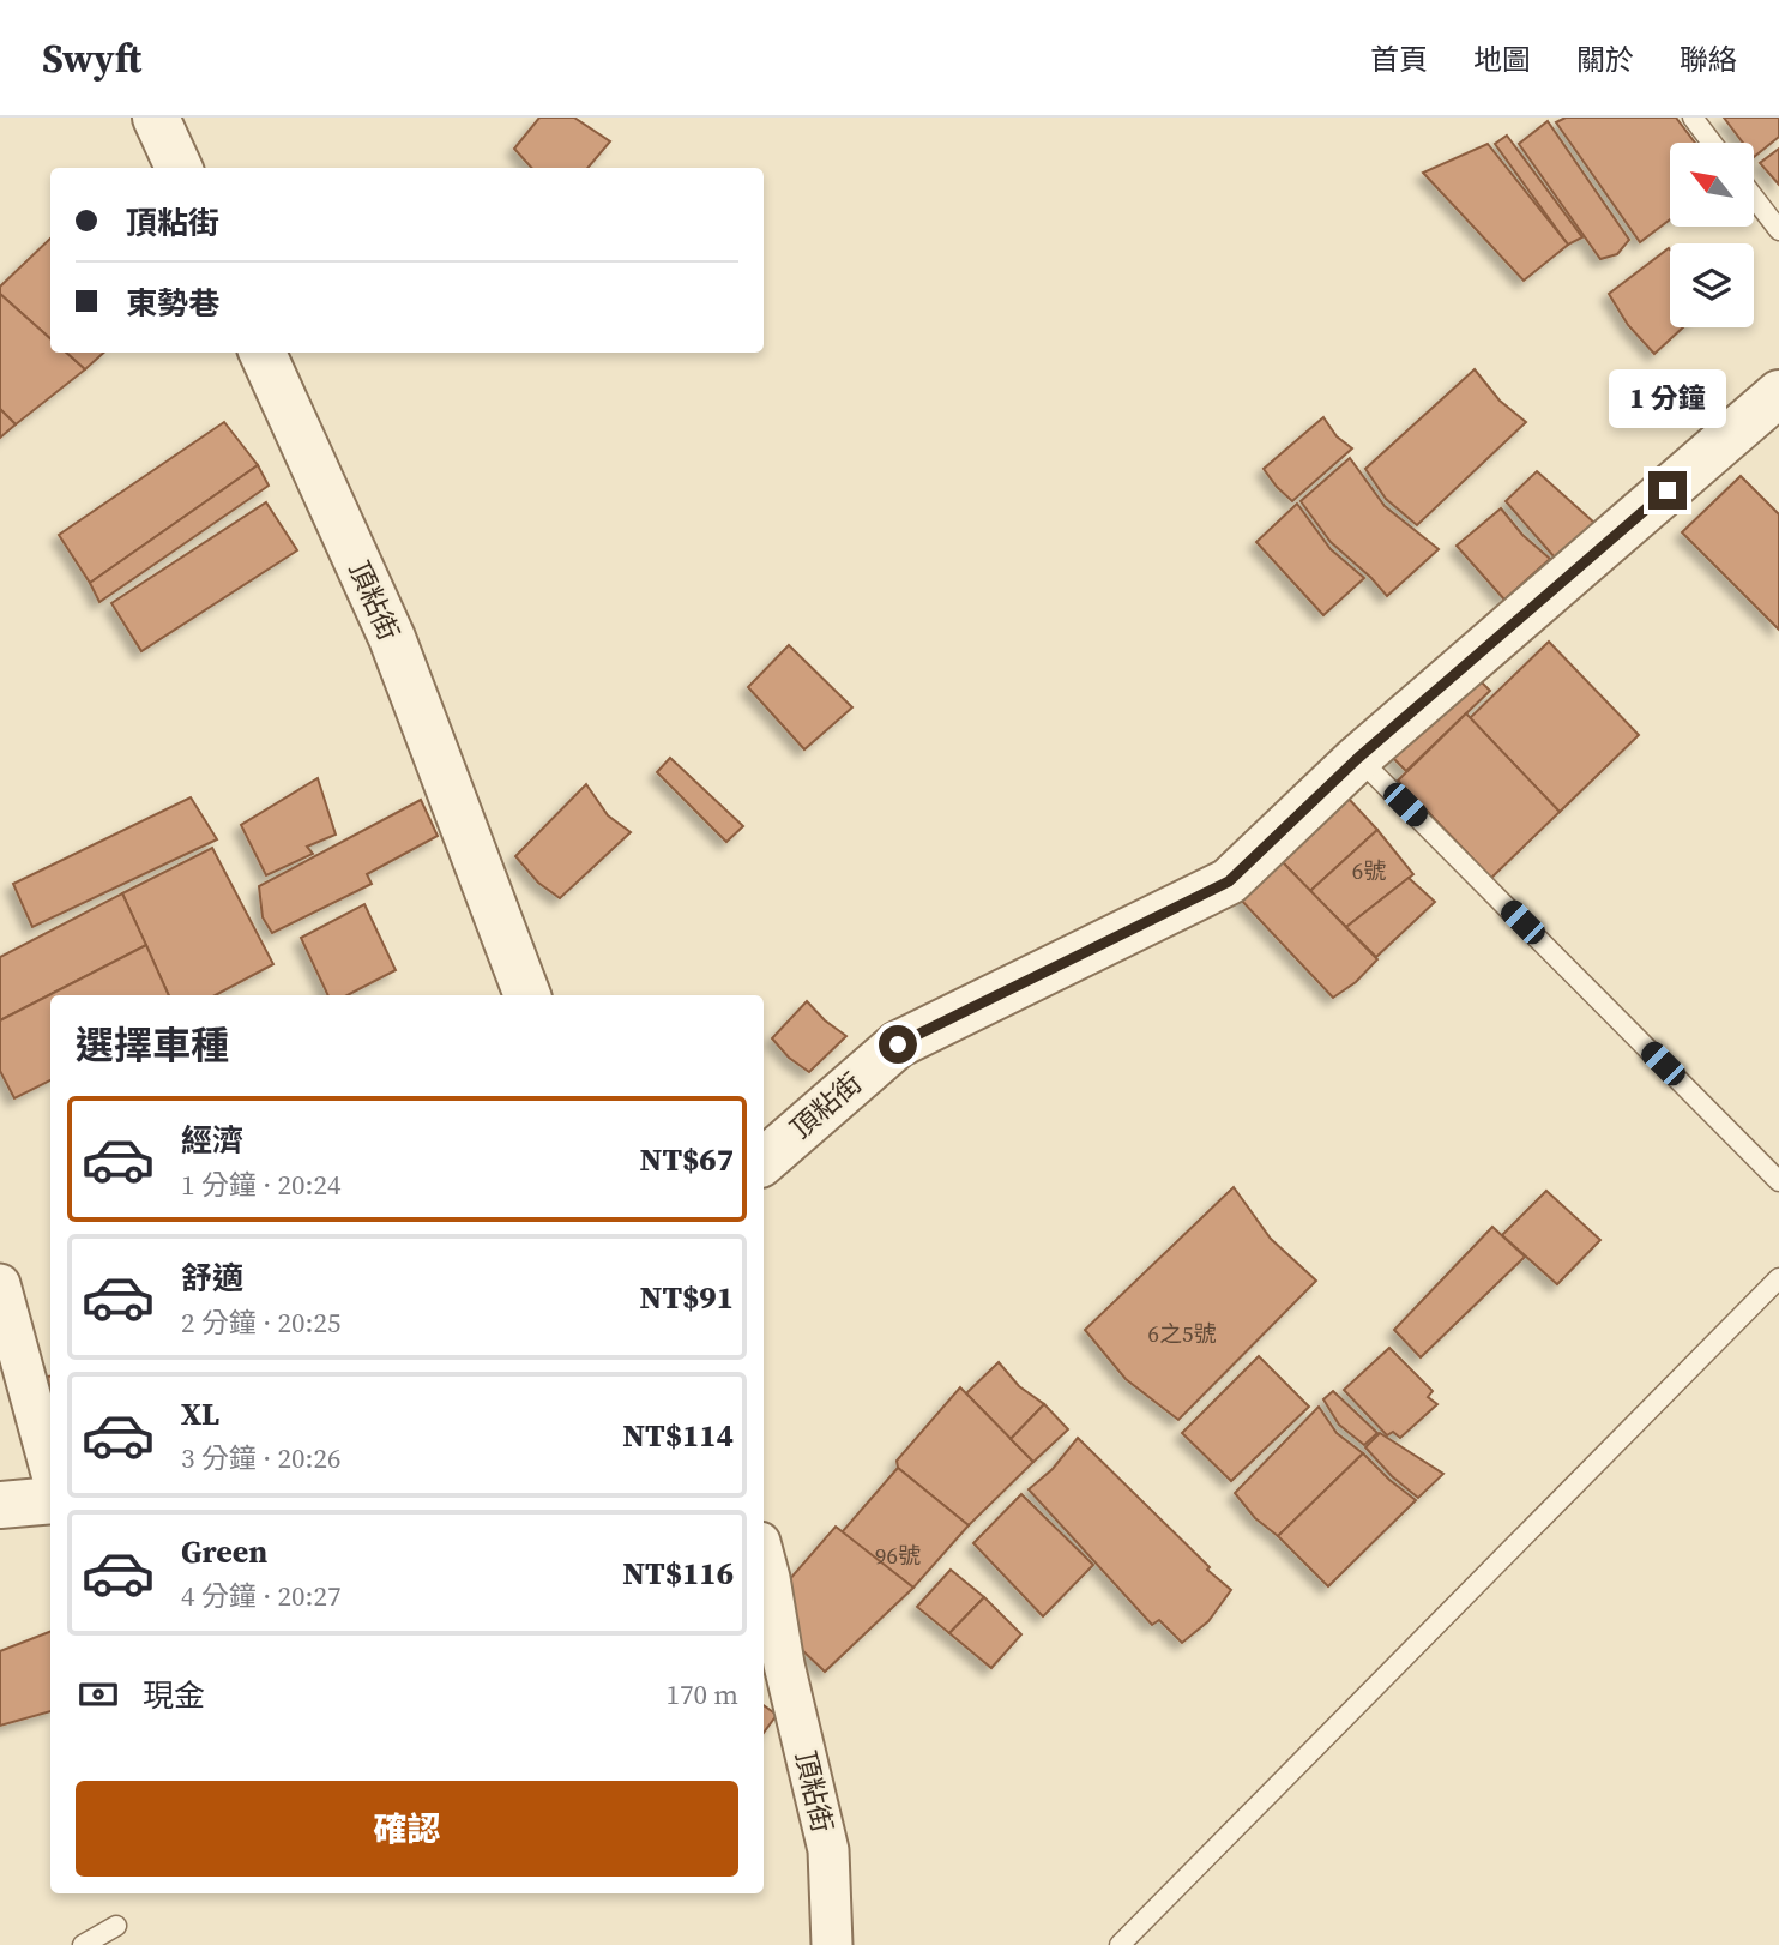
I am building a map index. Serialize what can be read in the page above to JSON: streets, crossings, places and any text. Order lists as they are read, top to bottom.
{
  "streets": {
    "street": ["頂粘街"]
  },
  "house_numbers": ["6號", "6之5號", "96號"],
  "north": "top left",
  "page": {
    "header": "Swyft",
    "nav": [
      "首頁",
      "地圖",
      "關於",
      "聯絡"
    ],
    "banner": ["頂粘街", "東勢巷"],
    "bubble": "1 分鐘",
    "heading": "選擇車種",
    "list": [
      {
        "name": "經濟",
        "note": "1 分鐘 · 20:24",
        "value": "NT$67"
      },
      {
        "name": "舒適",
        "note": "2 分鐘 · 20:25",
        "value": "NT$91"
      },
      {
        "name": "XL",
        "note": "3 分鐘 · 20:26",
        "value": "NT$114"
      },
      {
        "name": "Green",
        "note": "4 分鐘 · 20:27",
        "value": "NT$116"
      }
    ],
    "pay": ["現金", "170 m"],
    "buttons": "確認"
  }
}
